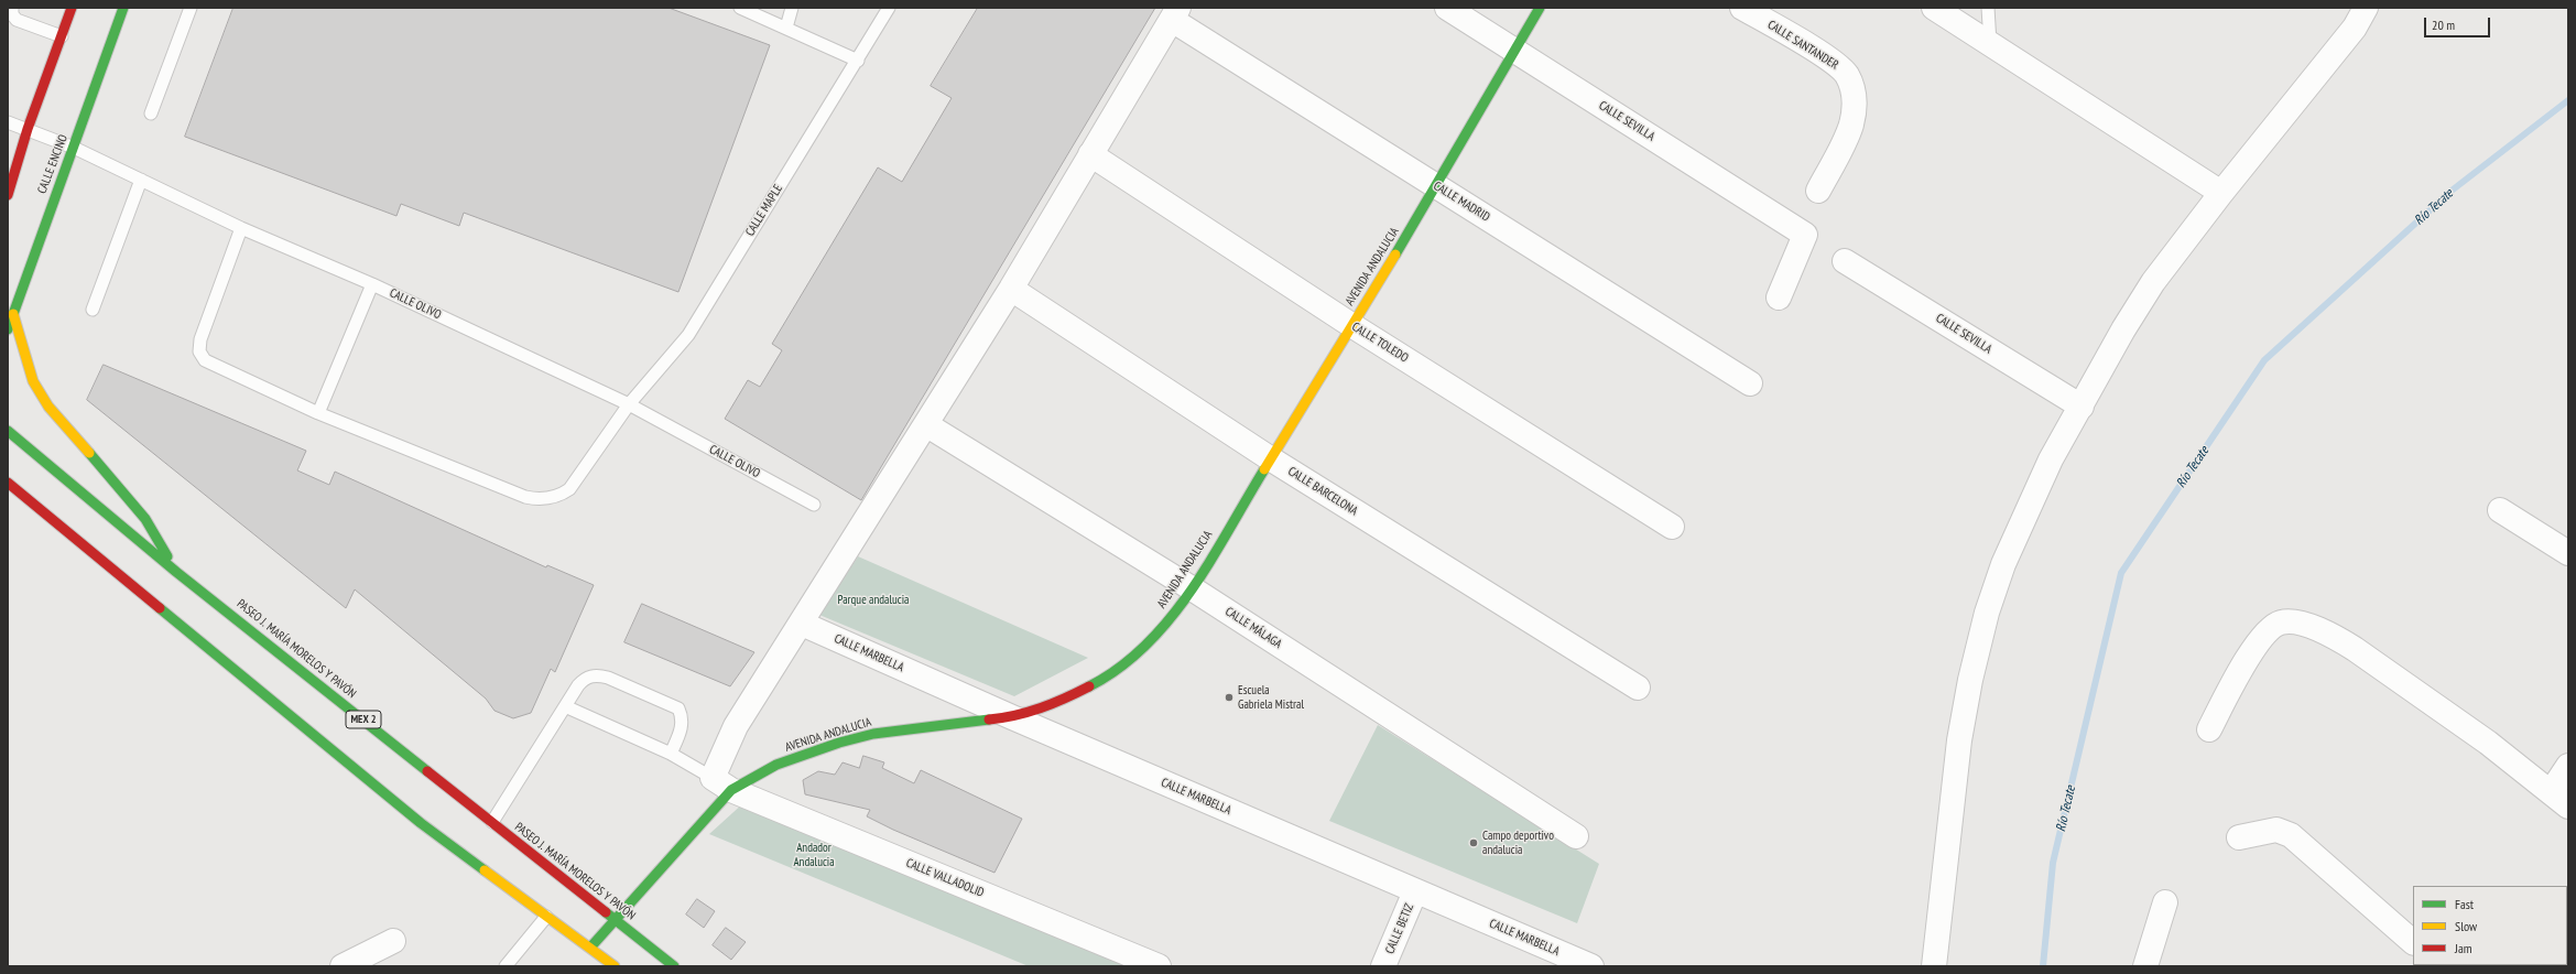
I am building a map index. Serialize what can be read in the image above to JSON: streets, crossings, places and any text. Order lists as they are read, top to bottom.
{
  "streets": {
    "main road": [
      "CALLE ENCINO",
      "AVENIDA ANDALUCIA",
      "PASEO J. MARÍA MORELOS Y PAVÓN",
      "MEX 2"
    ],
    "street": [
      "CALLE SANTANDER",
      "CALLE SEVILLA",
      "CALLE MADRID",
      "CALLE TOLEDO",
      "CALLE BARCELONA",
      "CALLE MÁLAGA",
      "CALLE MARBELLA",
      "CALLE VALLADOLID",
      "CALLE BETIZ"
    ],
    "lane": ["CALLE MAPLE", "CALLE OLIVO"]
  },
  "crossings": [
    ["CALLE SEVILLA", "AVENIDA ANDALUCIA"],
    ["CALLE ENCINO", "CALLE OLIVO"],
    ["CALLE MADRID", "AVENIDA ANDALUCIA"],
    ["CALLE MAPLE", "CALLE OLIVO"],
    ["AVENIDA ANDALUCIA", "CALLE TOLEDO"],
    ["AVENIDA ANDALUCIA", "CALLE BARCELONA"],
    ["AVENIDA ANDALUCIA", "CALLE MÁLAGA"],
    ["AVENIDA ANDALUCIA", "PASEO J. MARÍA MORELOS Y PAVÓN"],
    ["AVENIDA ANDALUCIA", "CALLE MARBELLA"],
    ["AVENIDA ANDALUCIA", "CALLE VALLADOLID"],
    ["CALLE MARBELLA", "CALLE BETIZ"]
  ],
  "water": ["Río Tecate"],
  "parks": ["Parque andalucia", "Andador Andalucia"],
  "places": ["Escuela Gabriela Mistral", "Campo deportivo andalucia"],
  "legend": ["Fast", "Slow", "Jam"],
  "scale_bar": "20 m"
}
